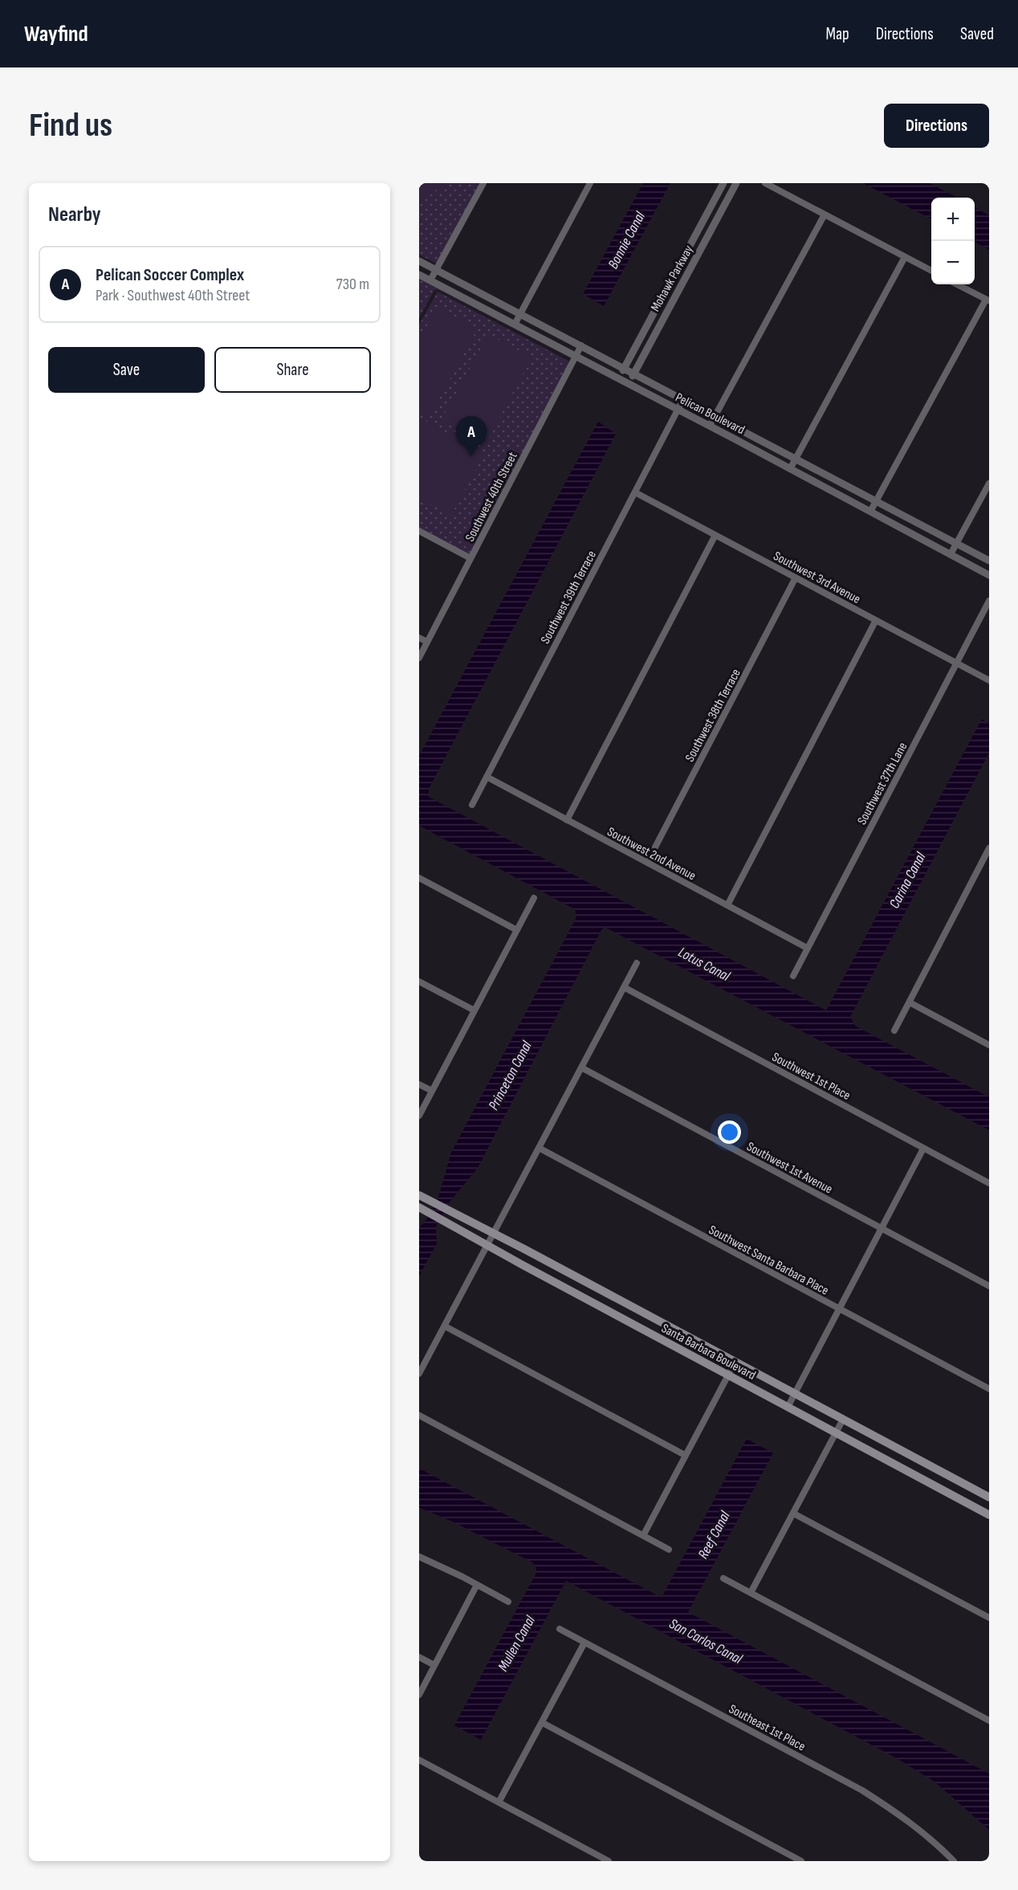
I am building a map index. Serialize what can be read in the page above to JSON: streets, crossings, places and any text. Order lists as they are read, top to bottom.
{
  "streets": {
    "main road": ["Santa Barbara Boulevard"],
    "street": [
      "Mohawk Parkway",
      "Pelican Boulevard",
      "Southwest 40th Street",
      "Southwest 3rd Avenue",
      "Southwest 39th Terrace",
      "Southwest 38th Terrace",
      "Southwest 37th Lane",
      "Southwest 2nd Avenue",
      "Southwest 1st Place",
      "Southwest 1st Avenue",
      "Southwest Santa Barbara Place",
      "Southeast 1st Place"
    ]
  },
  "crossings": [
    ["Mohawk Parkway", "Pelican Boulevard"],
    ["Pelican Boulevard", "Southwest 40th Street"],
    ["Pelican Boulevard", "Southwest 39th Terrace"],
    ["Southwest 3rd Avenue", "Southwest 39th Terrace"],
    ["Southwest 3rd Avenue", "Southwest 38th Terrace"],
    ["Southwest 3rd Avenue", "Southwest 37th Lane"],
    ["Southwest 39th Terrace", "Southwest 2nd Avenue"],
    ["Southwest 38th Terrace", "Southwest 2nd Avenue"],
    ["Southwest 37th Lane", "Southwest 2nd Avenue"]
  ],
  "water": [
    "Bonnie Canal",
    "Carina Canal",
    "Lotus Canal",
    "Princeton Canal",
    "Reef Canal",
    "San Carlos Canal",
    "Mullen Canal"
  ],
  "page": {
    "header": "Wayfind",
    "nav": ["Map", "Directions", "Saved"],
    "buttons": [
      "Directions",
      ["Save", "Share"]
    ],
    "title": "Find us",
    "heading": "Nearby",
    "map_buttons": ["+", "−"],
    "list": [
      {
        "mark": "A",
        "name": "Pelican Soccer Complex",
        "note": "Park · Southwest 40th Street",
        "value": "730 m"
      }
    ],
    "pins": "A"
  }
}
